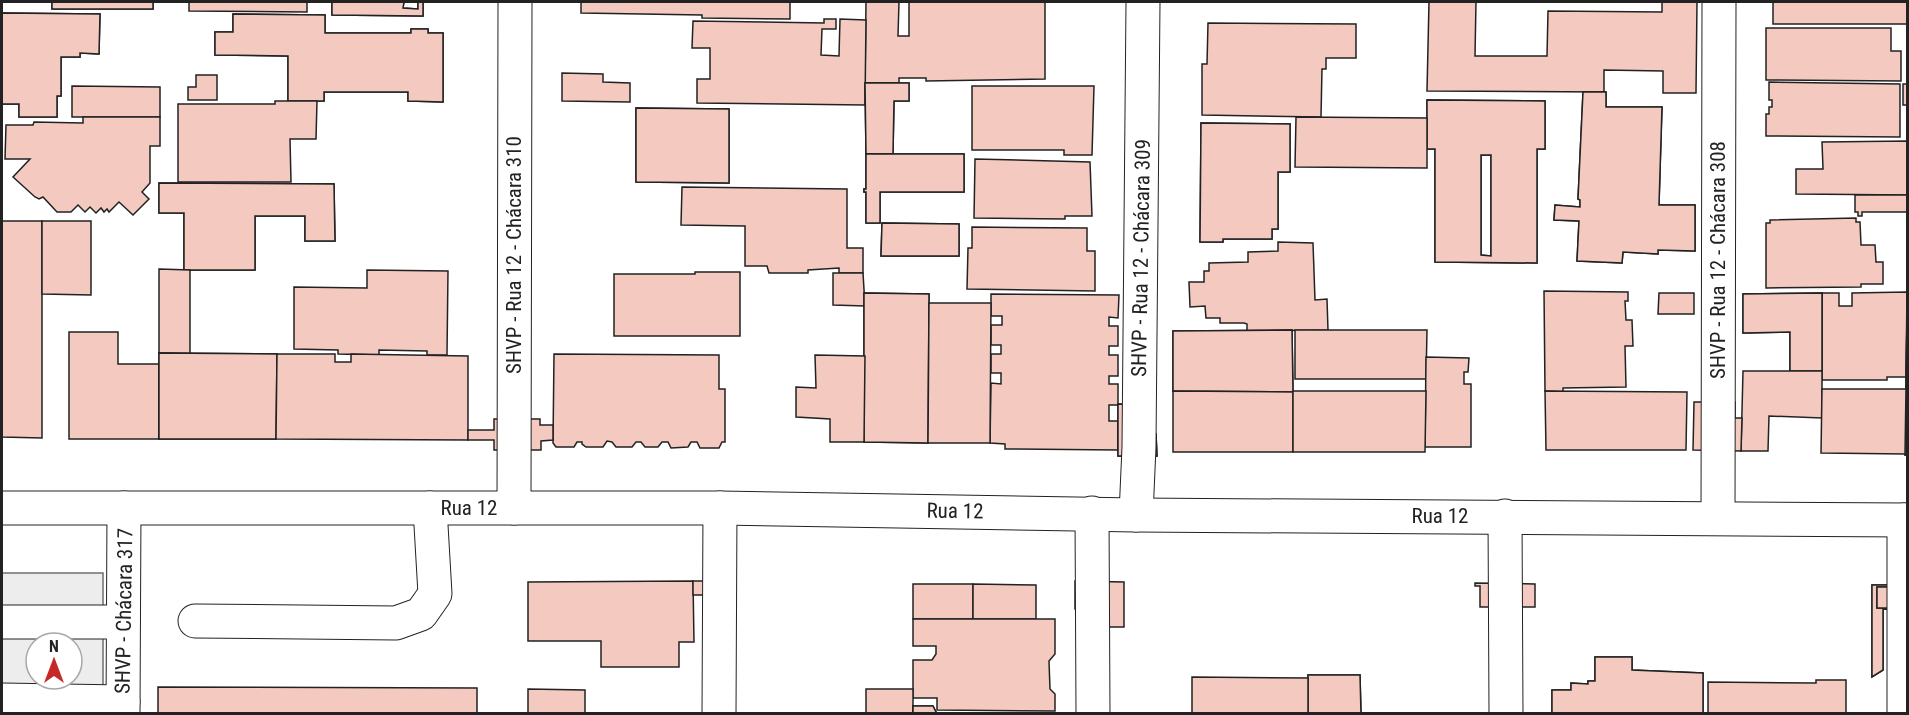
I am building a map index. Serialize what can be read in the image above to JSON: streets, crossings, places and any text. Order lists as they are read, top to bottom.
{
  "streets": {
    "street": [
      "SHVP - Rua 12 - Chácara 310",
      "SHVP - Rua 12 - Chácara 309",
      "SHVP - Rua 12 - Chácara 308",
      "Rua 12",
      "SHVP - Chácara 317"
    ]
  },
  "crossings": [
    ["SHVP - Rua 12 - Chácara 310", "Rua 12"],
    ["SHVP - Rua 12 - Chácara 309", "Rua 12"],
    ["SHVP - Rua 12 - Chácara 308", "Rua 12"],
    ["Rua 12", "SHVP - Chácara 317"]
  ],
  "north": "top"
}
